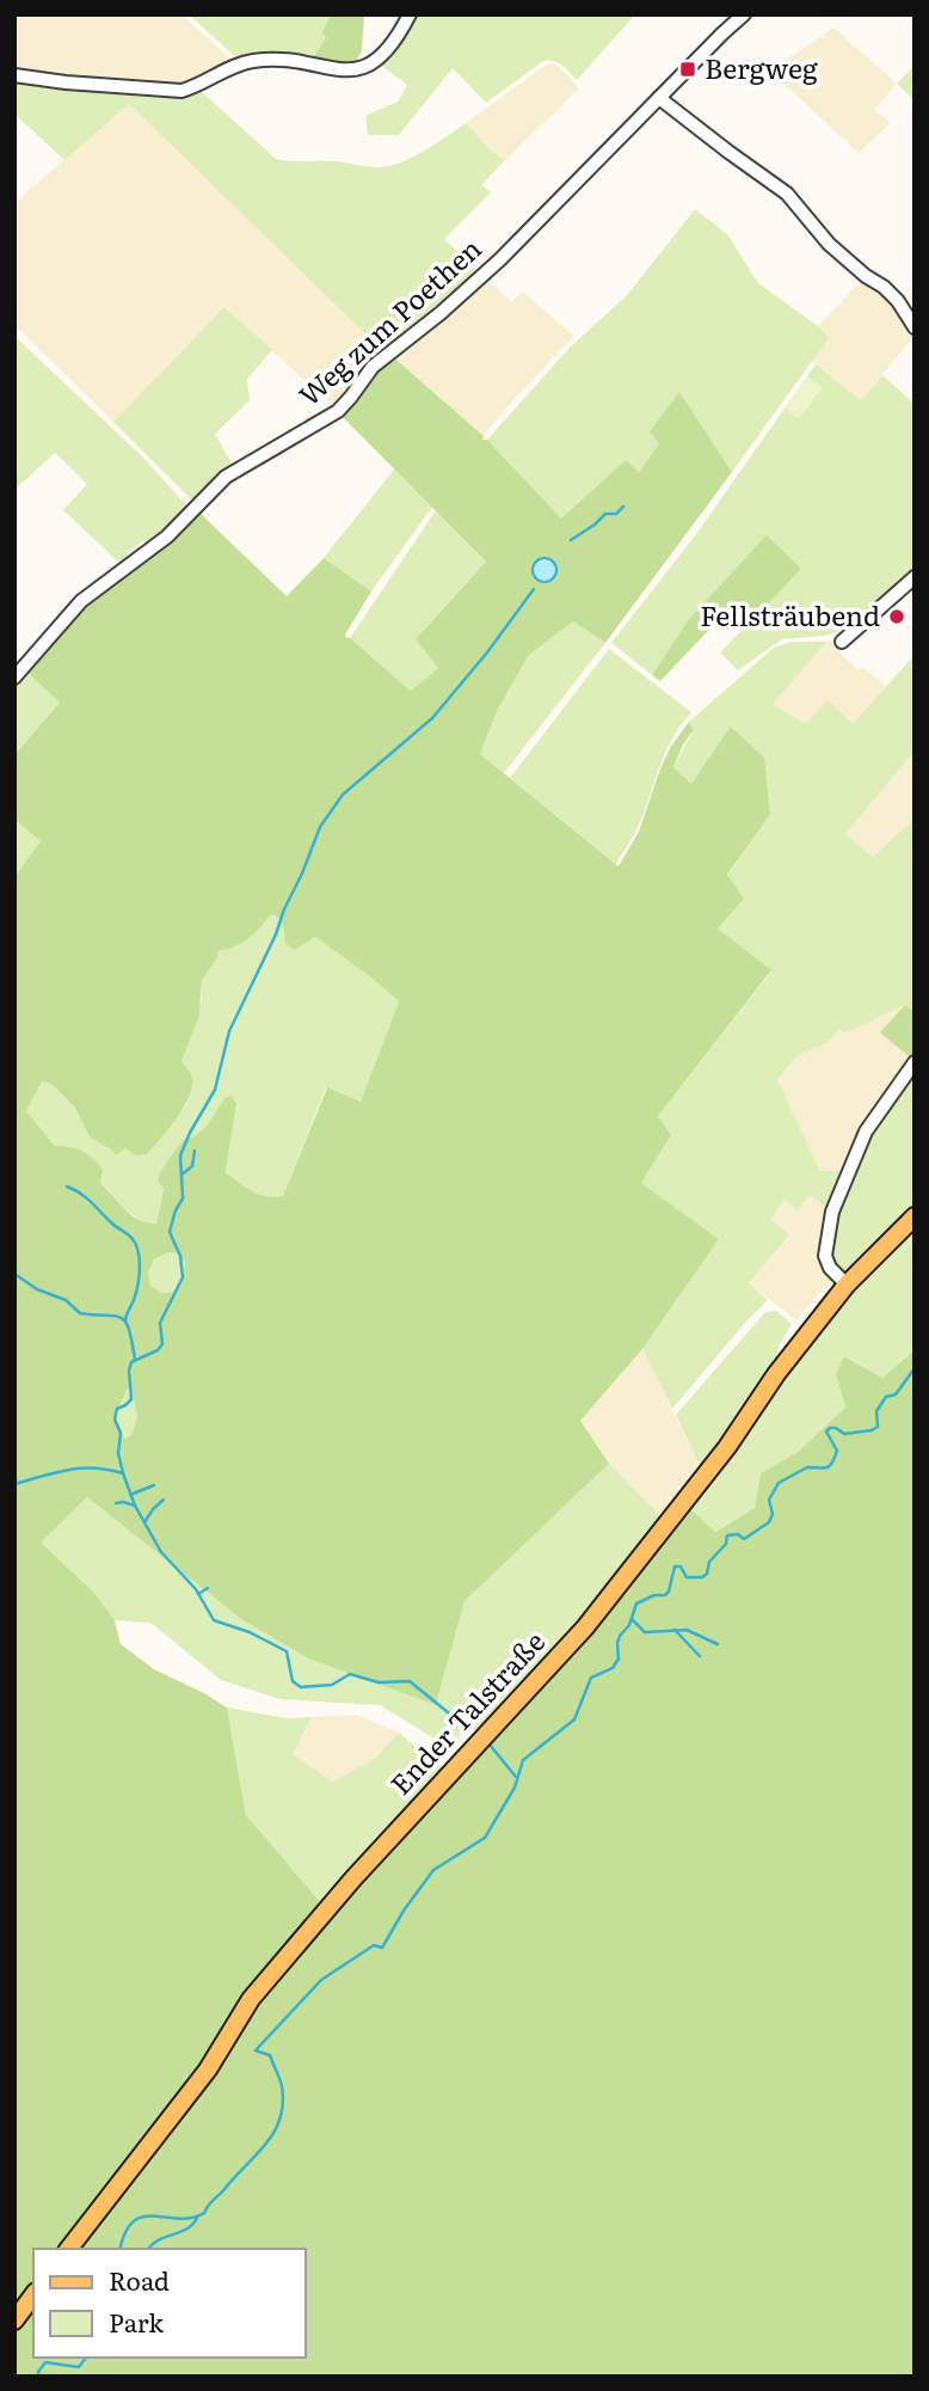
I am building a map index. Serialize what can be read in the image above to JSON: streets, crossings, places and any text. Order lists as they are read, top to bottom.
{
  "streets": {
    "main road": ["Ender Talstraße"],
    "street": ["Weg zum Poethen"]
  },
  "places": {
    "transit": ["Bergweg"],
    "other": ["Fellsträubend"]
  },
  "legend": ["Road", "Park"]
}
